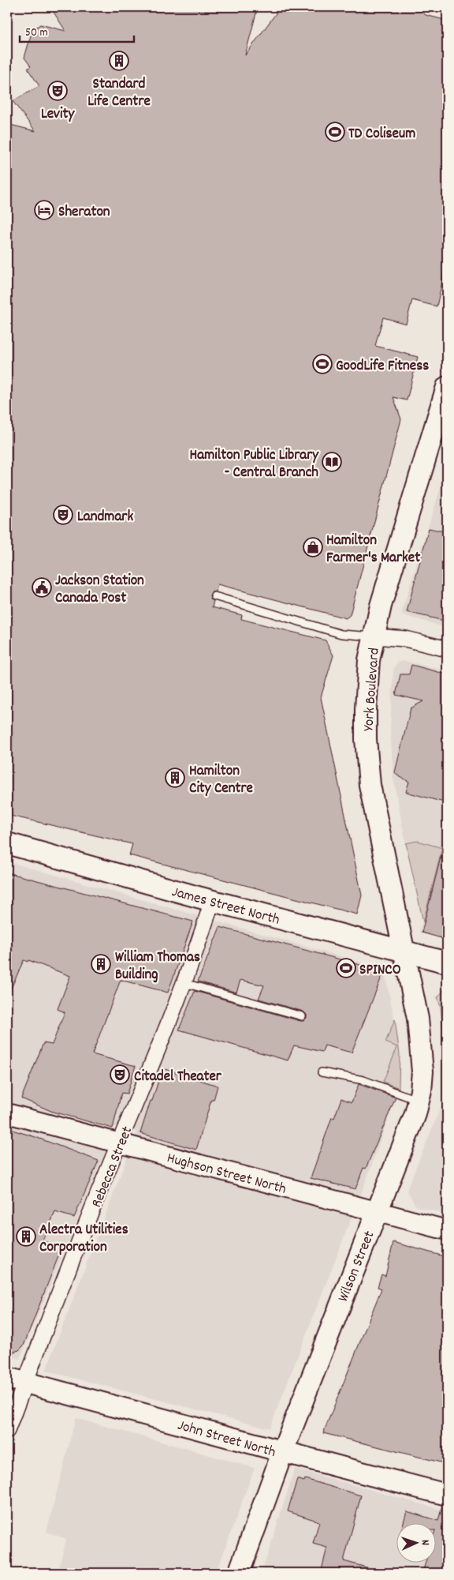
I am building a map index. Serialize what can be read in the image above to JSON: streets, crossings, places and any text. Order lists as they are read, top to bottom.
{
  "streets": {
    "main road": [
      "York Boulevard",
      "James Street North",
      "Wilson Street",
      "John Street North"
    ],
    "street": ["Rebecca Street", "Hughson Street North"]
  },
  "crossings": [
    ["York Boulevard", "James Street North"],
    ["York Boulevard", "Wilson Street"],
    ["James Street North", "Rebecca Street"],
    ["James Street North", "Wilson Street"],
    ["Rebecca Street", "Hughson Street North"],
    ["Rebecca Street", "John Street North"],
    ["Hughson Street North", "Wilson Street"],
    ["Wilson Street", "John Street North"]
  ],
  "places": {
    "building": [
      "Standard Life Centre",
      "Hamilton City Centre",
      "William Thomas Building",
      "Alectra Utilities Corporation"
    ],
    "theatre": ["Levity", "Landmark", "Citadel Theater"],
    "sports": ["TD Coliseum", "GoodLife Fitness", "SPINCO"],
    "hotel": ["Sheraton"],
    "library": ["Hamilton Public Library - Central Branch"],
    "shop": ["Hamilton Farmer's Market"],
    "public building": ["Jackson Station Canada Post"]
  },
  "scale_bar": "50 m",
  "north": "right"
}
